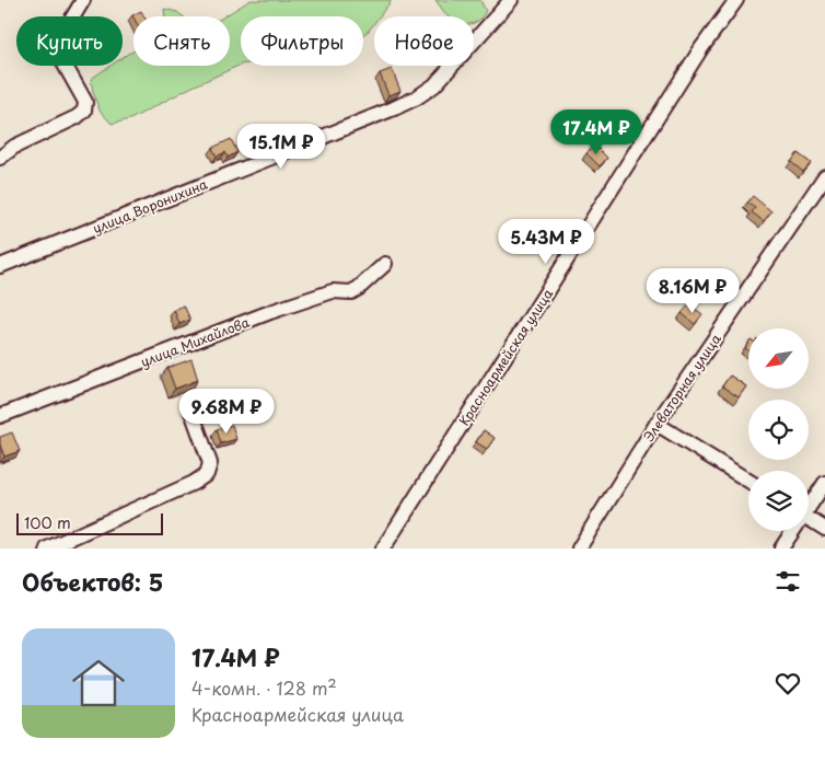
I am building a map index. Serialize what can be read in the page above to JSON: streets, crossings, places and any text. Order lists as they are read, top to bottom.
{
  "streets": {
    "street": [
      "улица Воронихина",
      "улица Михайлова",
      "Красноармейская улица",
      "Элеваторная улица"
    ]
  },
  "scale_bar": "100 m",
  "north": "bottom left",
  "page": {
    "chip": [
      "Купить",
      "Снять",
      "Фильтры",
      "Новое"
    ],
    "price": [
      "17.4M ₽",
      "15.1M ₽",
      "5.43M ₽",
      "8.16M ₽",
      "9.68M ₽"
    ],
    "scale": "100 m",
    "heading": "Объектов: 5",
    "list": [
      {
        "name": "17.4M ₽",
        "note": "4-комн. · 128 m² · Красноармейская улица"
      }
    ]
  }
}
